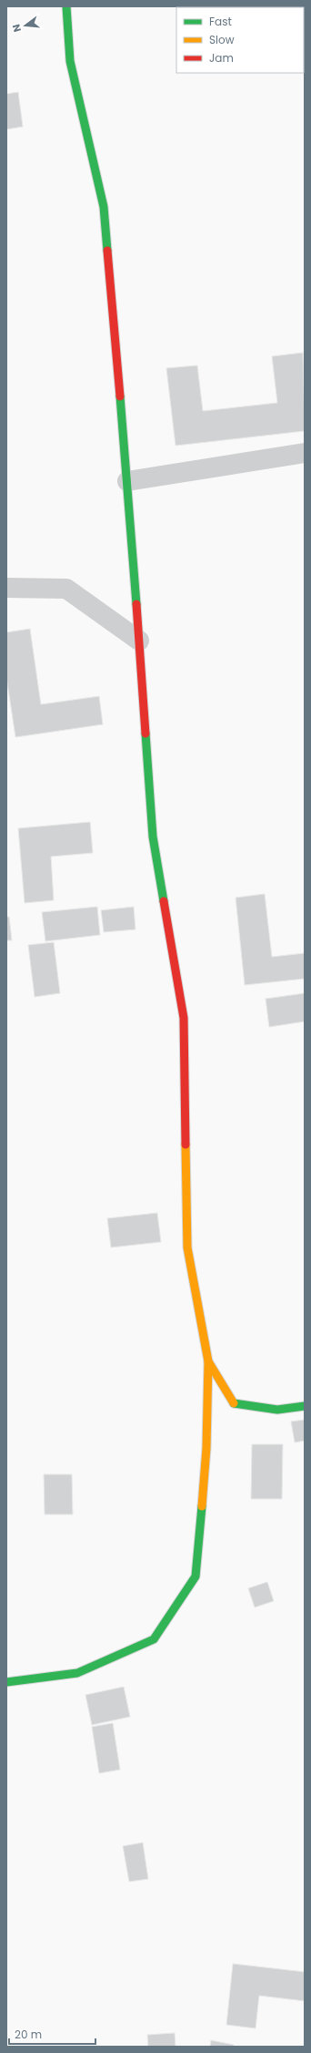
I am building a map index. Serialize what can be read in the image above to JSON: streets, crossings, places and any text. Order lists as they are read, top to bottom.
{
  "legend": ["Fast", "Slow", "Jam"],
  "scale_bar": "20 m",
  "north": "left"
}
